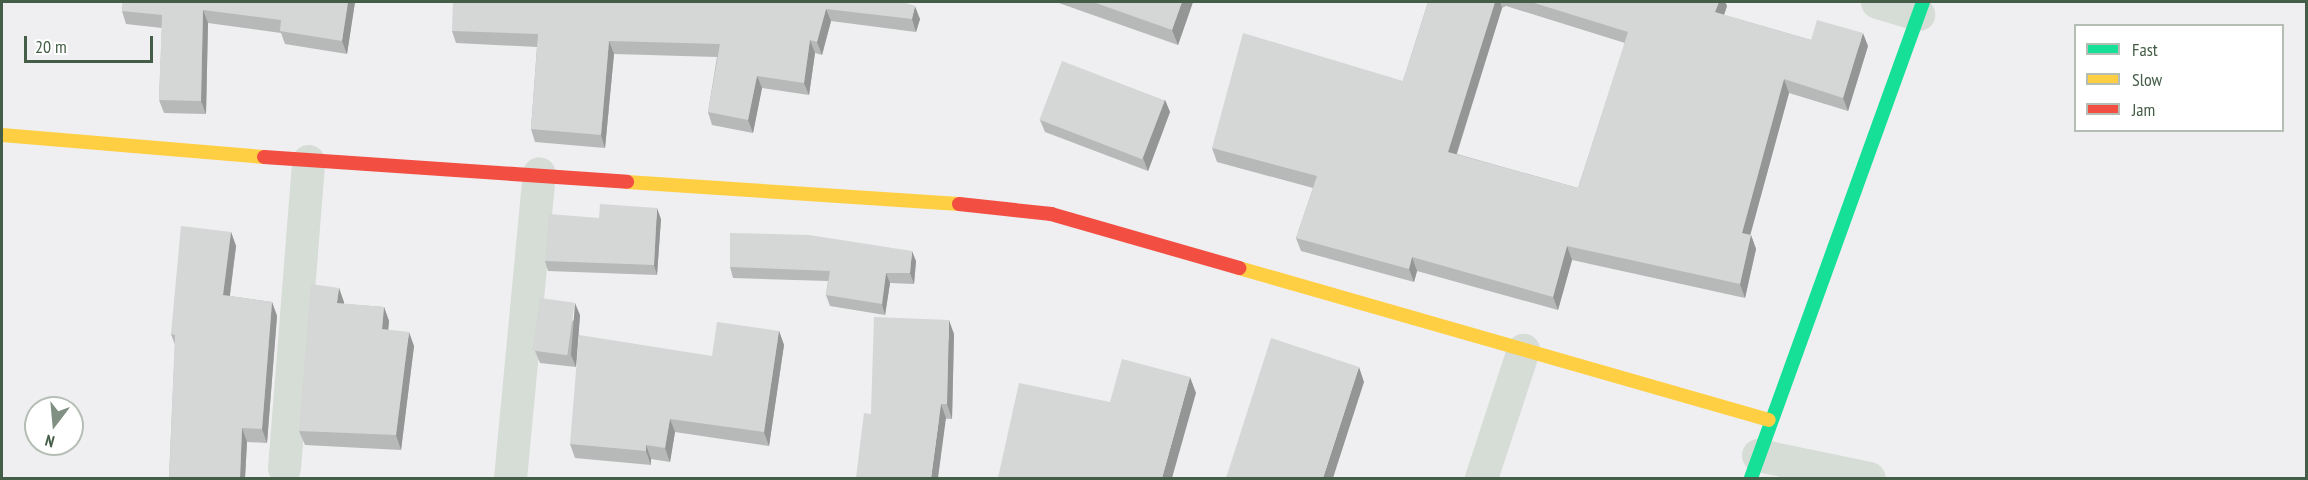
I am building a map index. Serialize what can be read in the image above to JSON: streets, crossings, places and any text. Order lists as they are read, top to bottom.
{
  "legend": ["Fast", "Slow", "Jam"],
  "scale_bar": "20 m",
  "north": "bottom"
}
